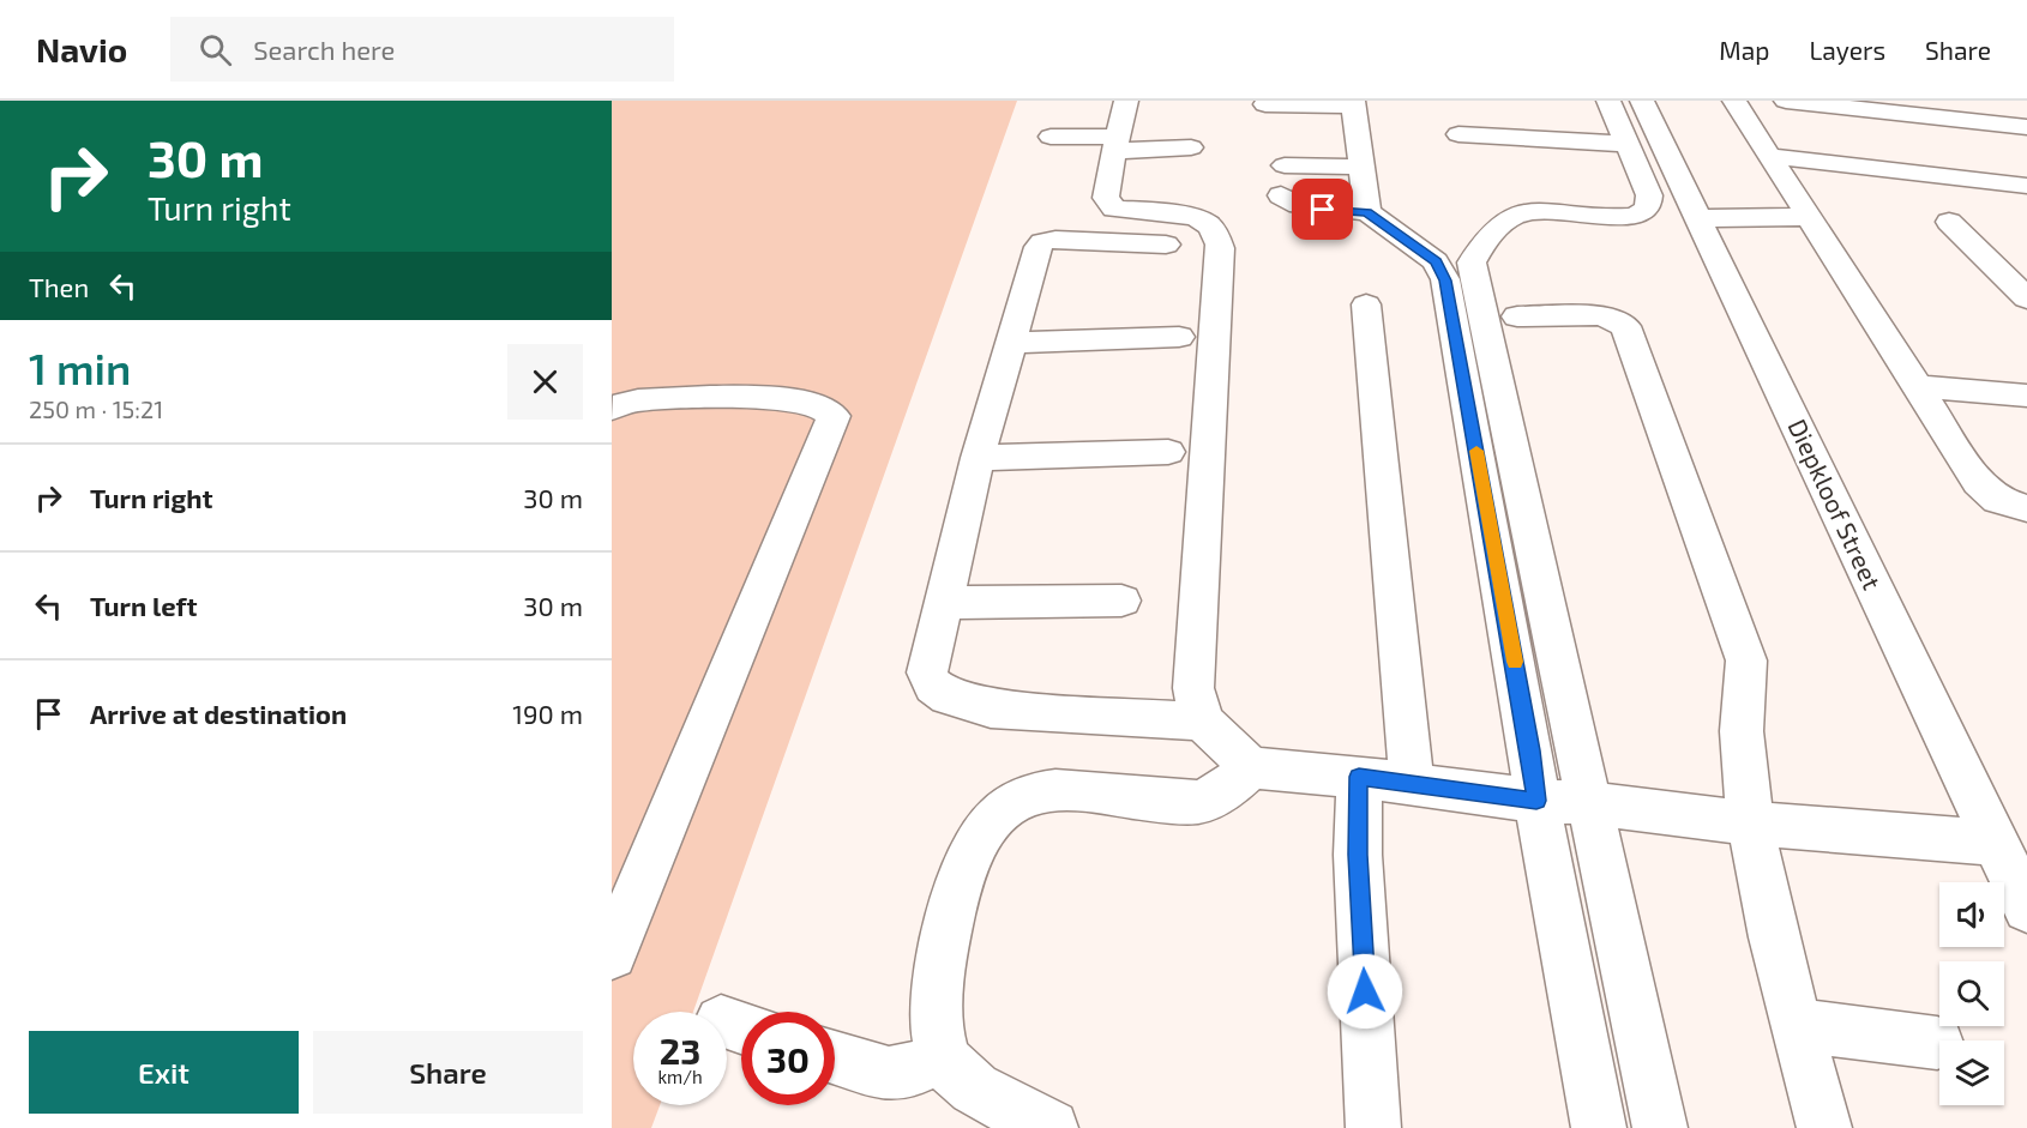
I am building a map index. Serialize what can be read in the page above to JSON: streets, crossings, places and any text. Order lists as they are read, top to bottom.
{
  "streets": {
    "street": ["Diepkloof Street"]
  },
  "page": {
    "header": "Navio",
    "search": "Search here",
    "nav": ["Map", "Layers", "Share"],
    "turn": ["30 m", "Turn right"],
    "then": "Then",
    "heading": ["1 min", "250 m · 15:21"],
    "list": [
      {
        "name": "Turn right",
        "value": "30 m"
      },
      {
        "name": "Turn left",
        "value": "30 m"
      },
      {
        "name": "Arrive at destination",
        "value": "190 m"
      }
    ],
    "speed": "23 km/h",
    "limit": "30",
    "buttons": ["Exit", "Share"]
  }
}
